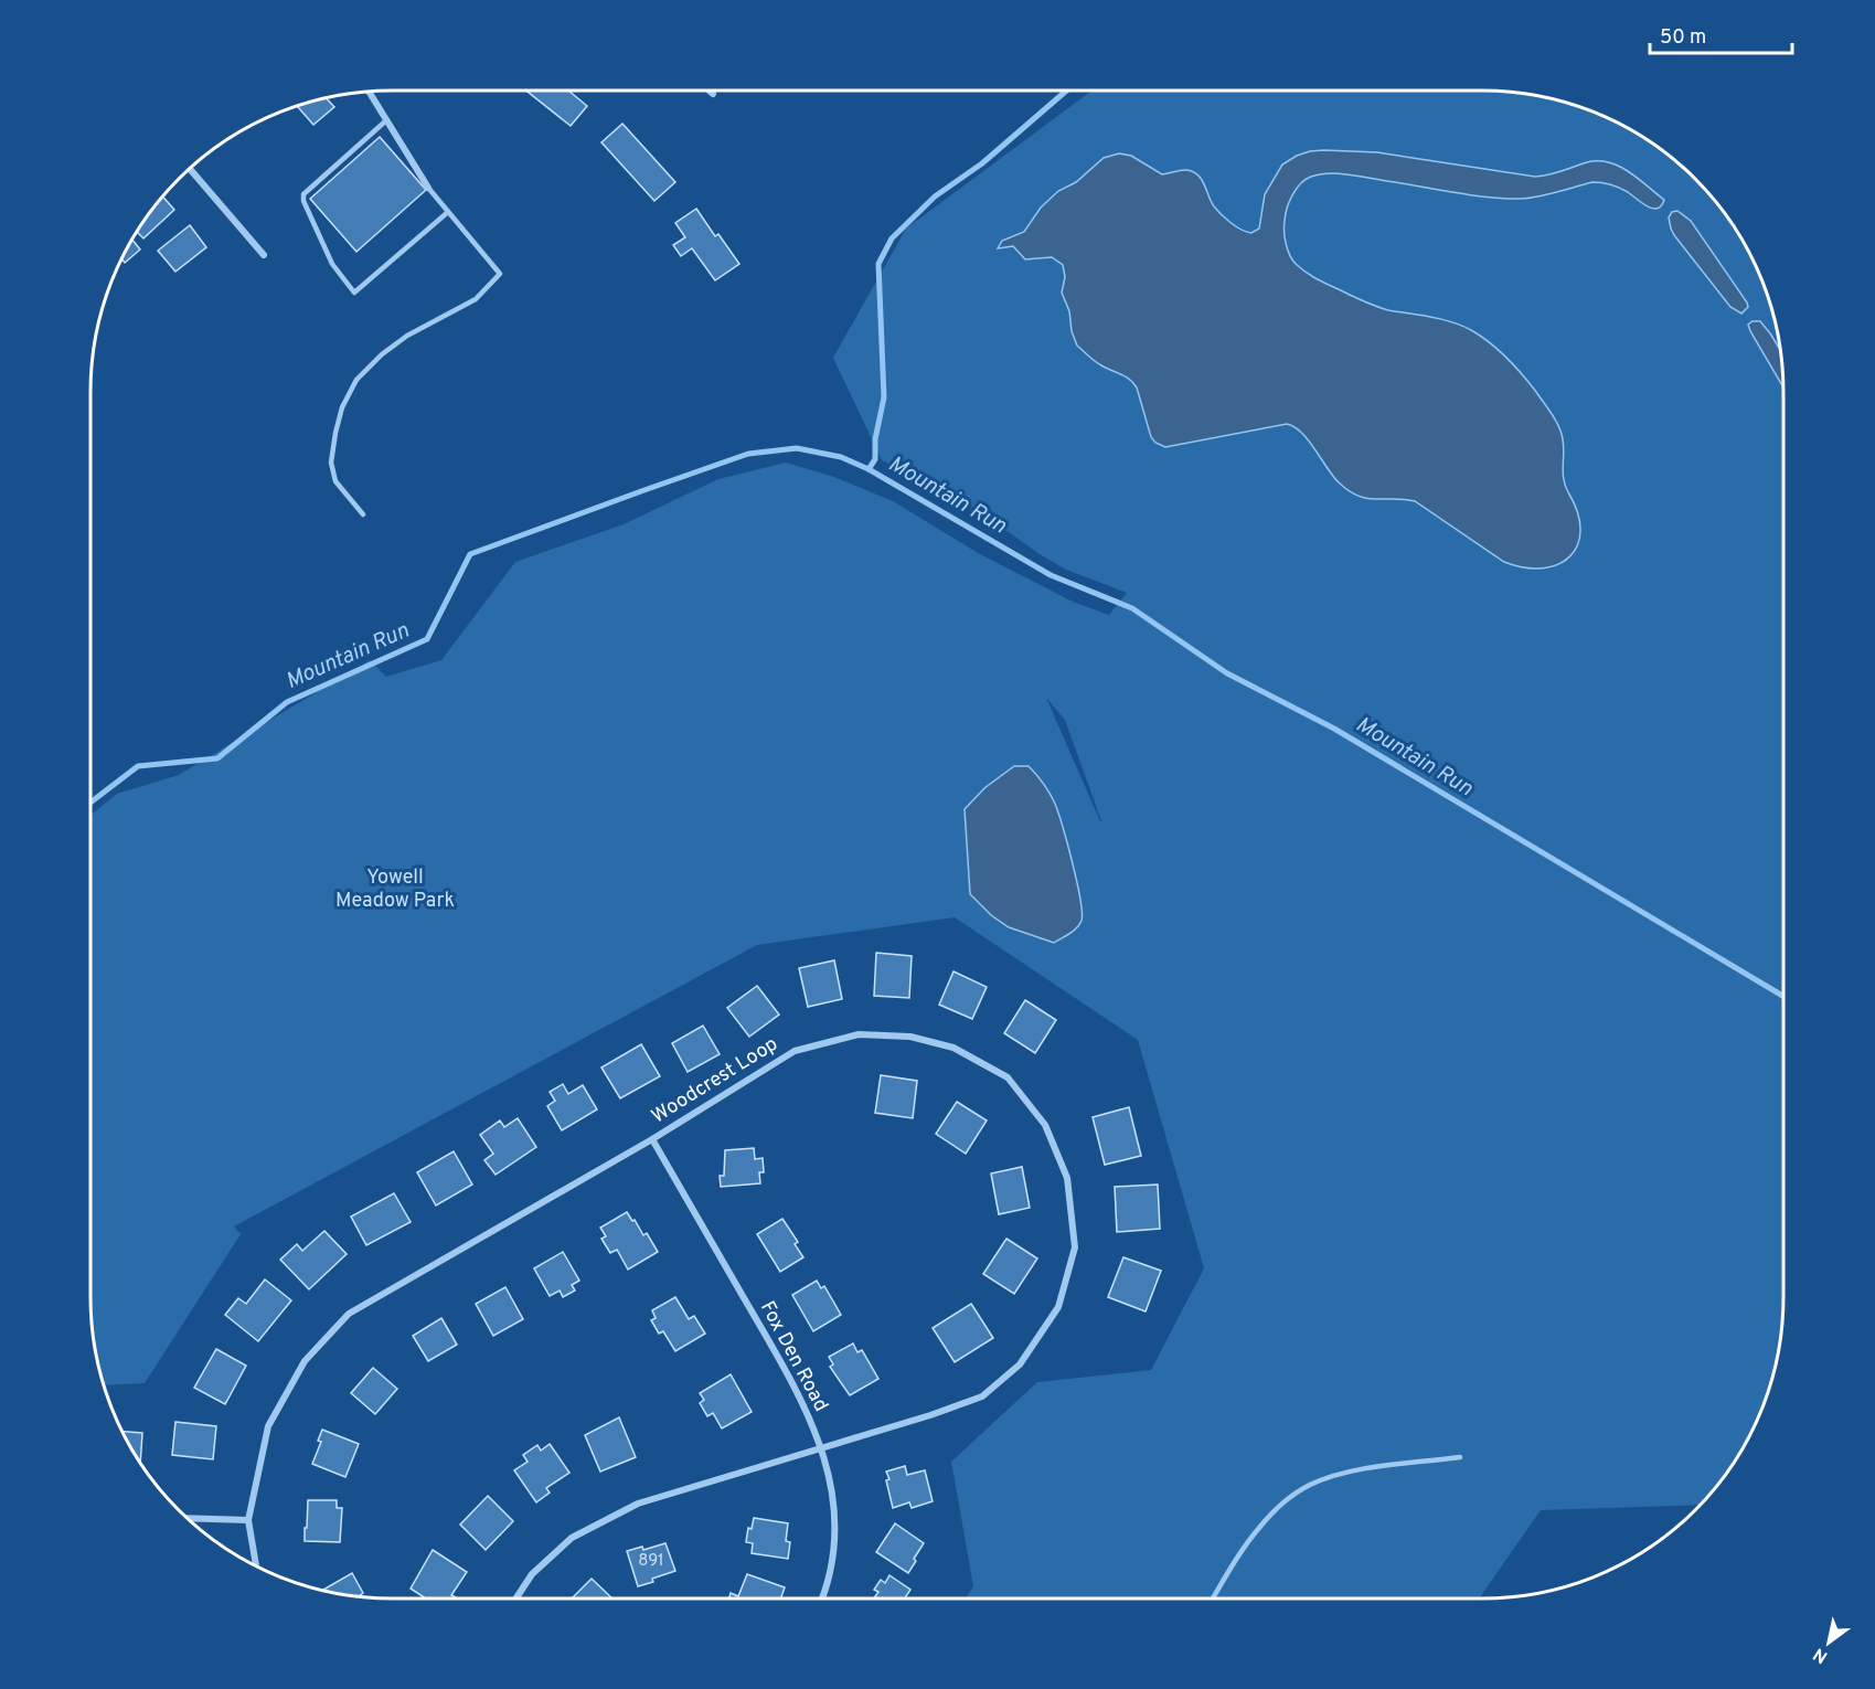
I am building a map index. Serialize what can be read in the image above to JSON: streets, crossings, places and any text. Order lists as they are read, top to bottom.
{
  "streets": {
    "street": ["Woodcrest Loop", "Fox Den Road"]
  },
  "crossings": [
    ["Woodcrest Loop", "Fox Den Road"]
  ],
  "water": ["Mountain Run"],
  "parks": ["Yowell Meadow Park"],
  "house_numbers": ["891"],
  "scale_bar": "50 m",
  "north": "bottom left"
}
